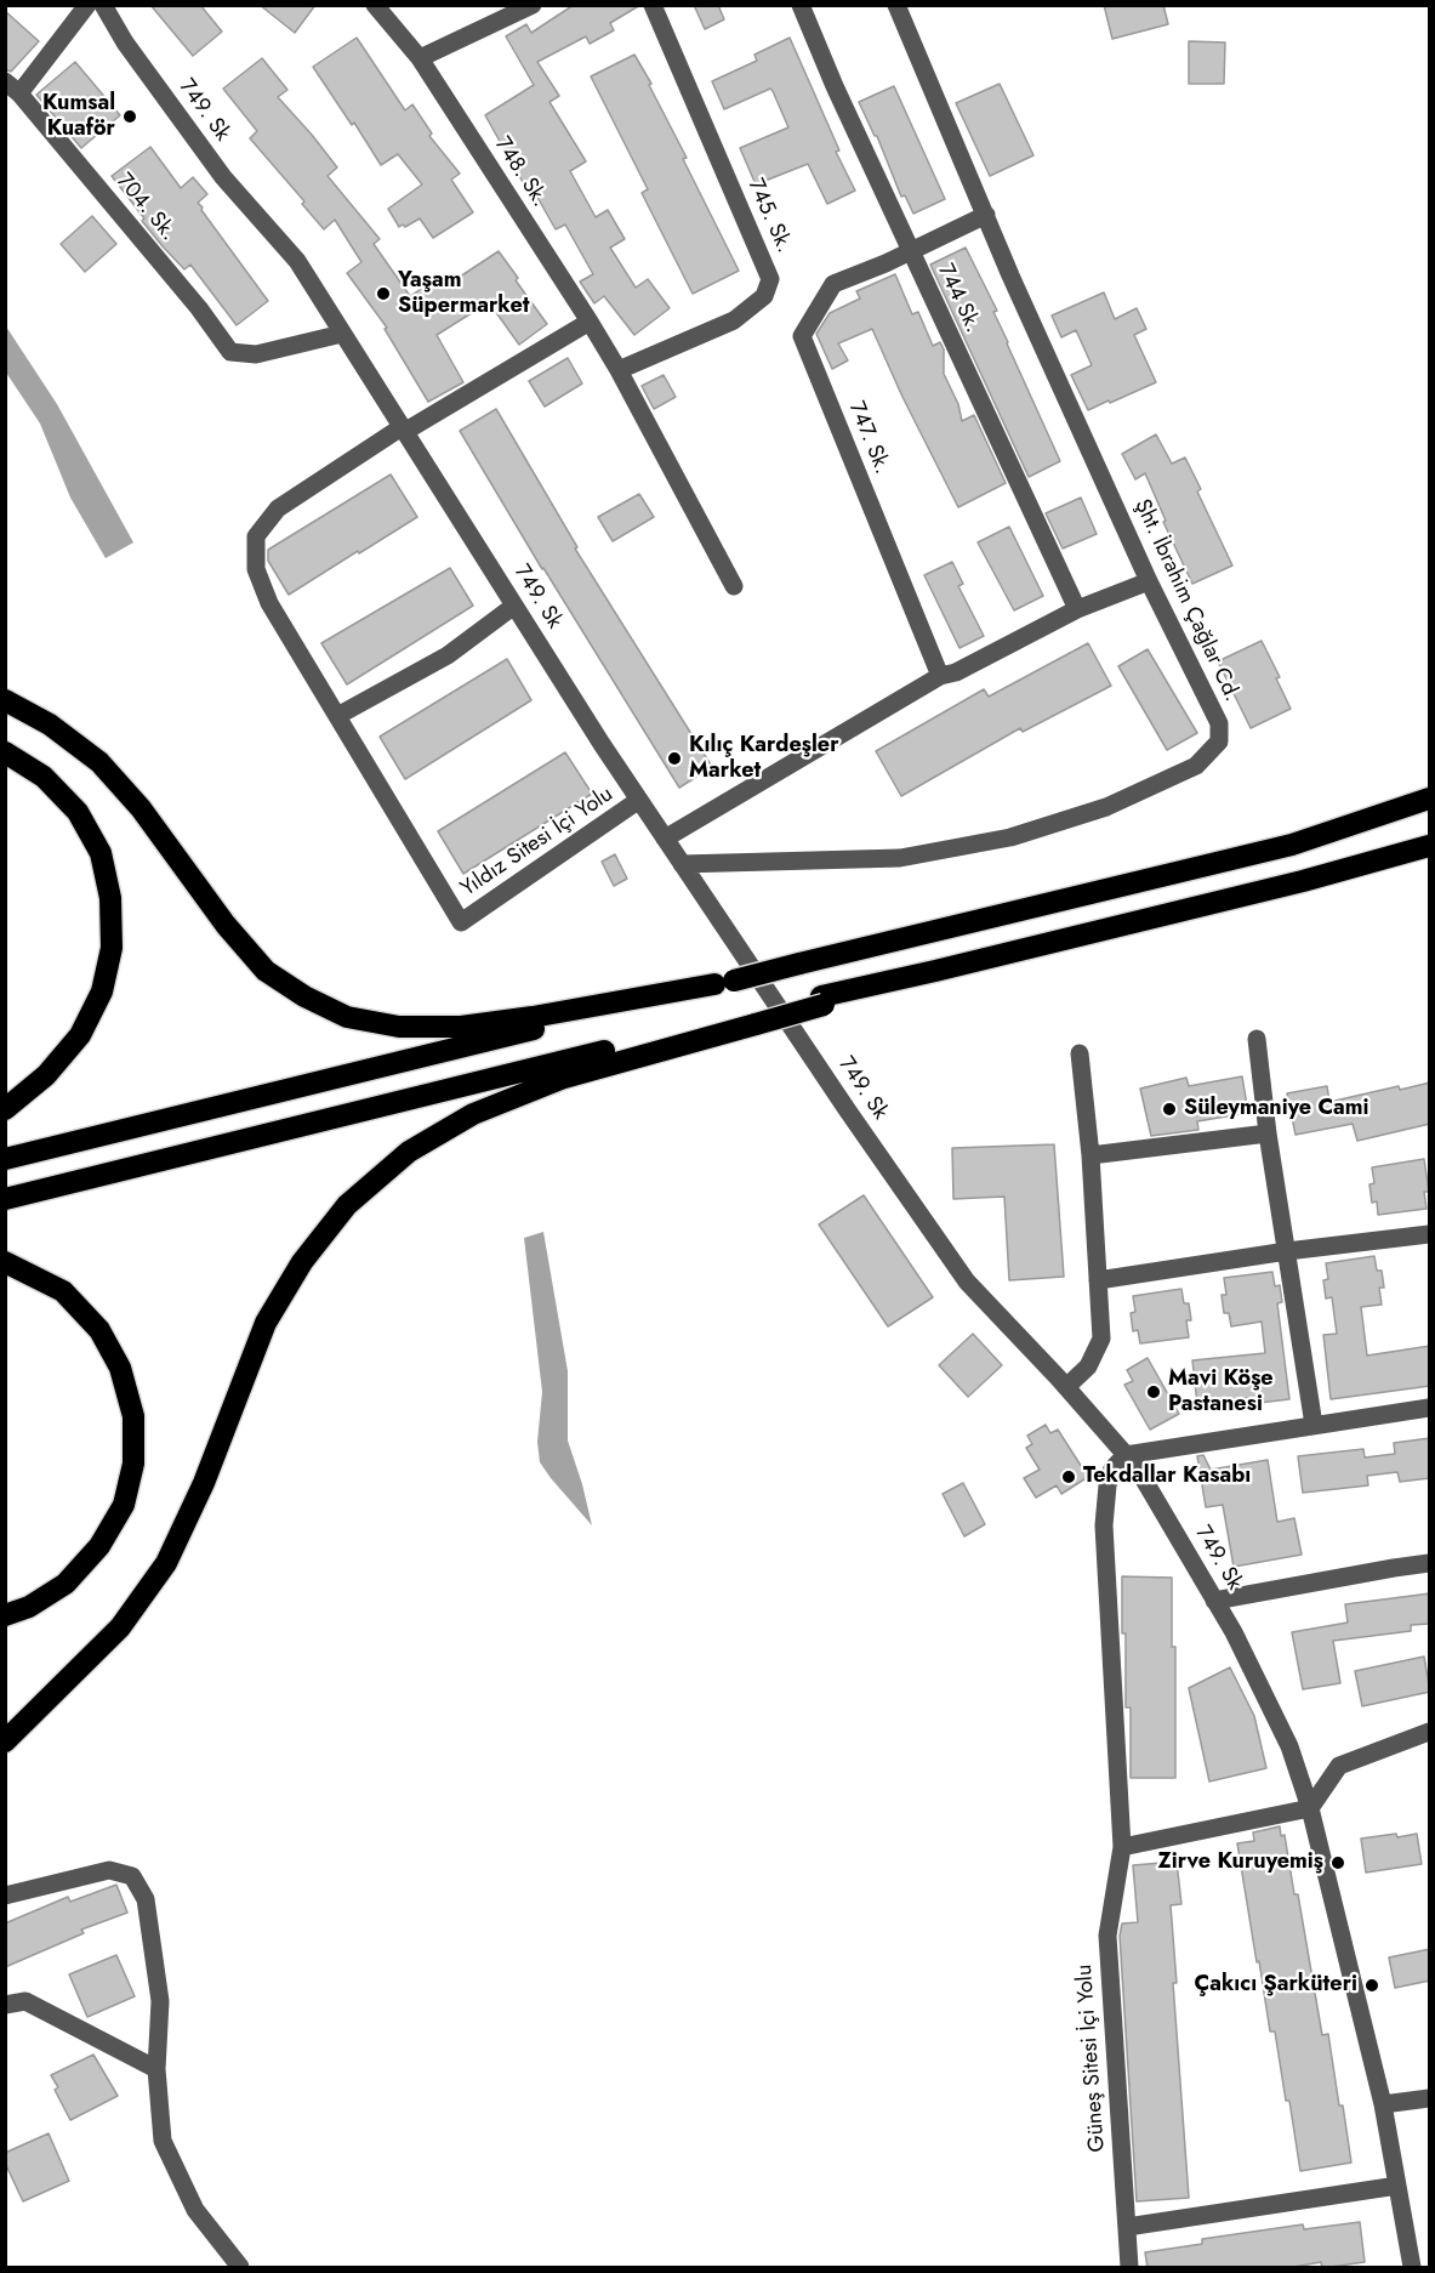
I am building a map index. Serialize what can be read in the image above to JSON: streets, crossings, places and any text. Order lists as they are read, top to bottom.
{
  "streets": {
    "street": [
      "749. Sk",
      "748. Sk.",
      "704. Sk.",
      "745. Sk.",
      "744 Sk.",
      "747. Sk.",
      "Şht. İbrahim Çağlar Cd.",
      "Yıldız Sitesi İçi Yolu",
      "Güneş Sitesi İçi Yolu"
    ]
  },
  "crossings": [
    ["749. Sk", "704. Sk."],
    ["749. Sk", "Şht. İbrahim Çağlar Cd."],
    ["749. Sk", "Yıldız Sitesi İçi Yolu"],
    ["749. Sk", "Güneş Sitesi İçi Yolu"],
    ["748. Sk.", "745. Sk."],
    ["744 Sk.", "747. Sk."]
  ],
  "places": [
    "Kumsal Kuaför",
    "Yaşam Süpermarket",
    "Kılıç Kardeşler Market",
    "Süleymaniye Cami",
    "Mavi Köşe Pastanesi",
    "Tekdallar Kasabı",
    "Zirve Kuruyemiş",
    "Çakıcı Şarküteri"
  ]
}
